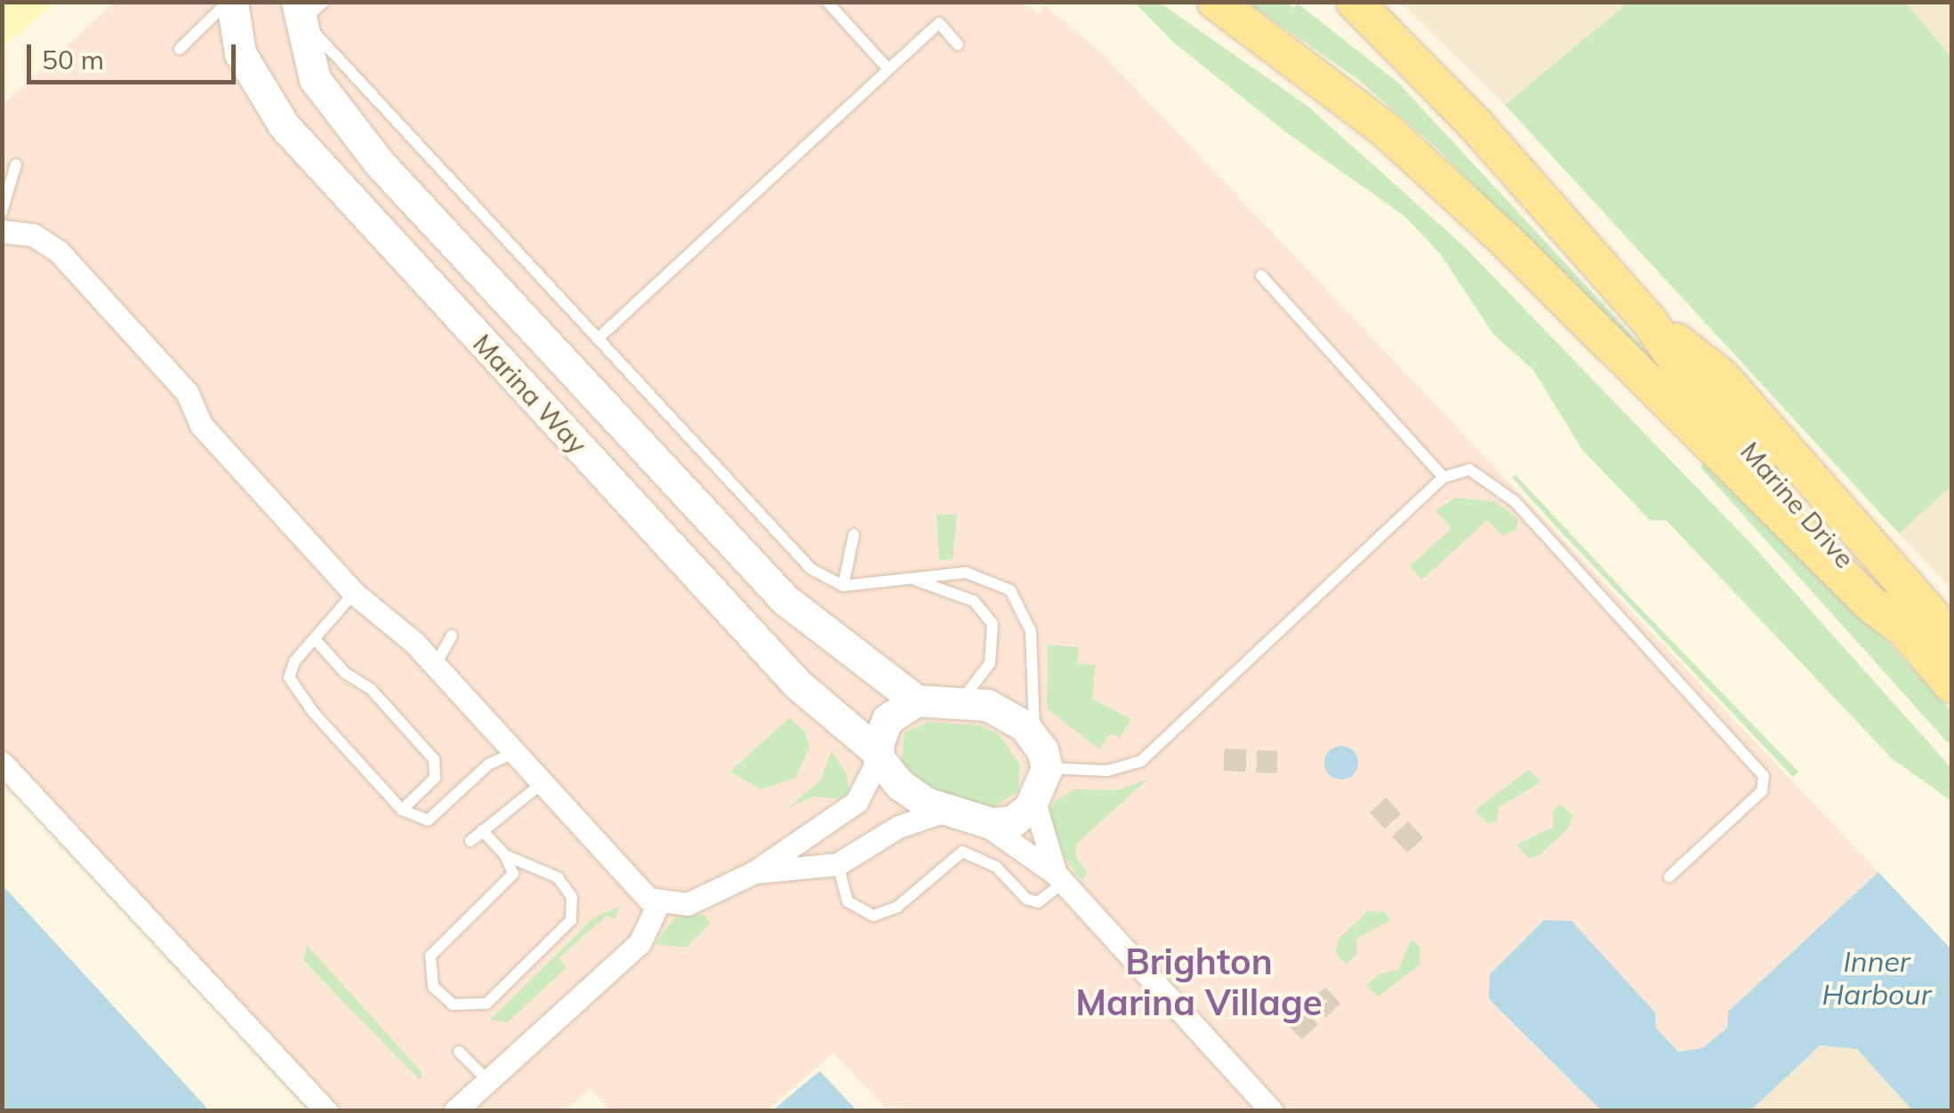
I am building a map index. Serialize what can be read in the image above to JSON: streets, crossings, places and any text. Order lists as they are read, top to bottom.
{
  "streets": {
    "main road": ["Marine Drive"],
    "street": ["Marina Way"]
  },
  "districts": ["Brighton Marina Village"],
  "water": ["Inner Harbour"],
  "scale_bar": "50 m"
}
